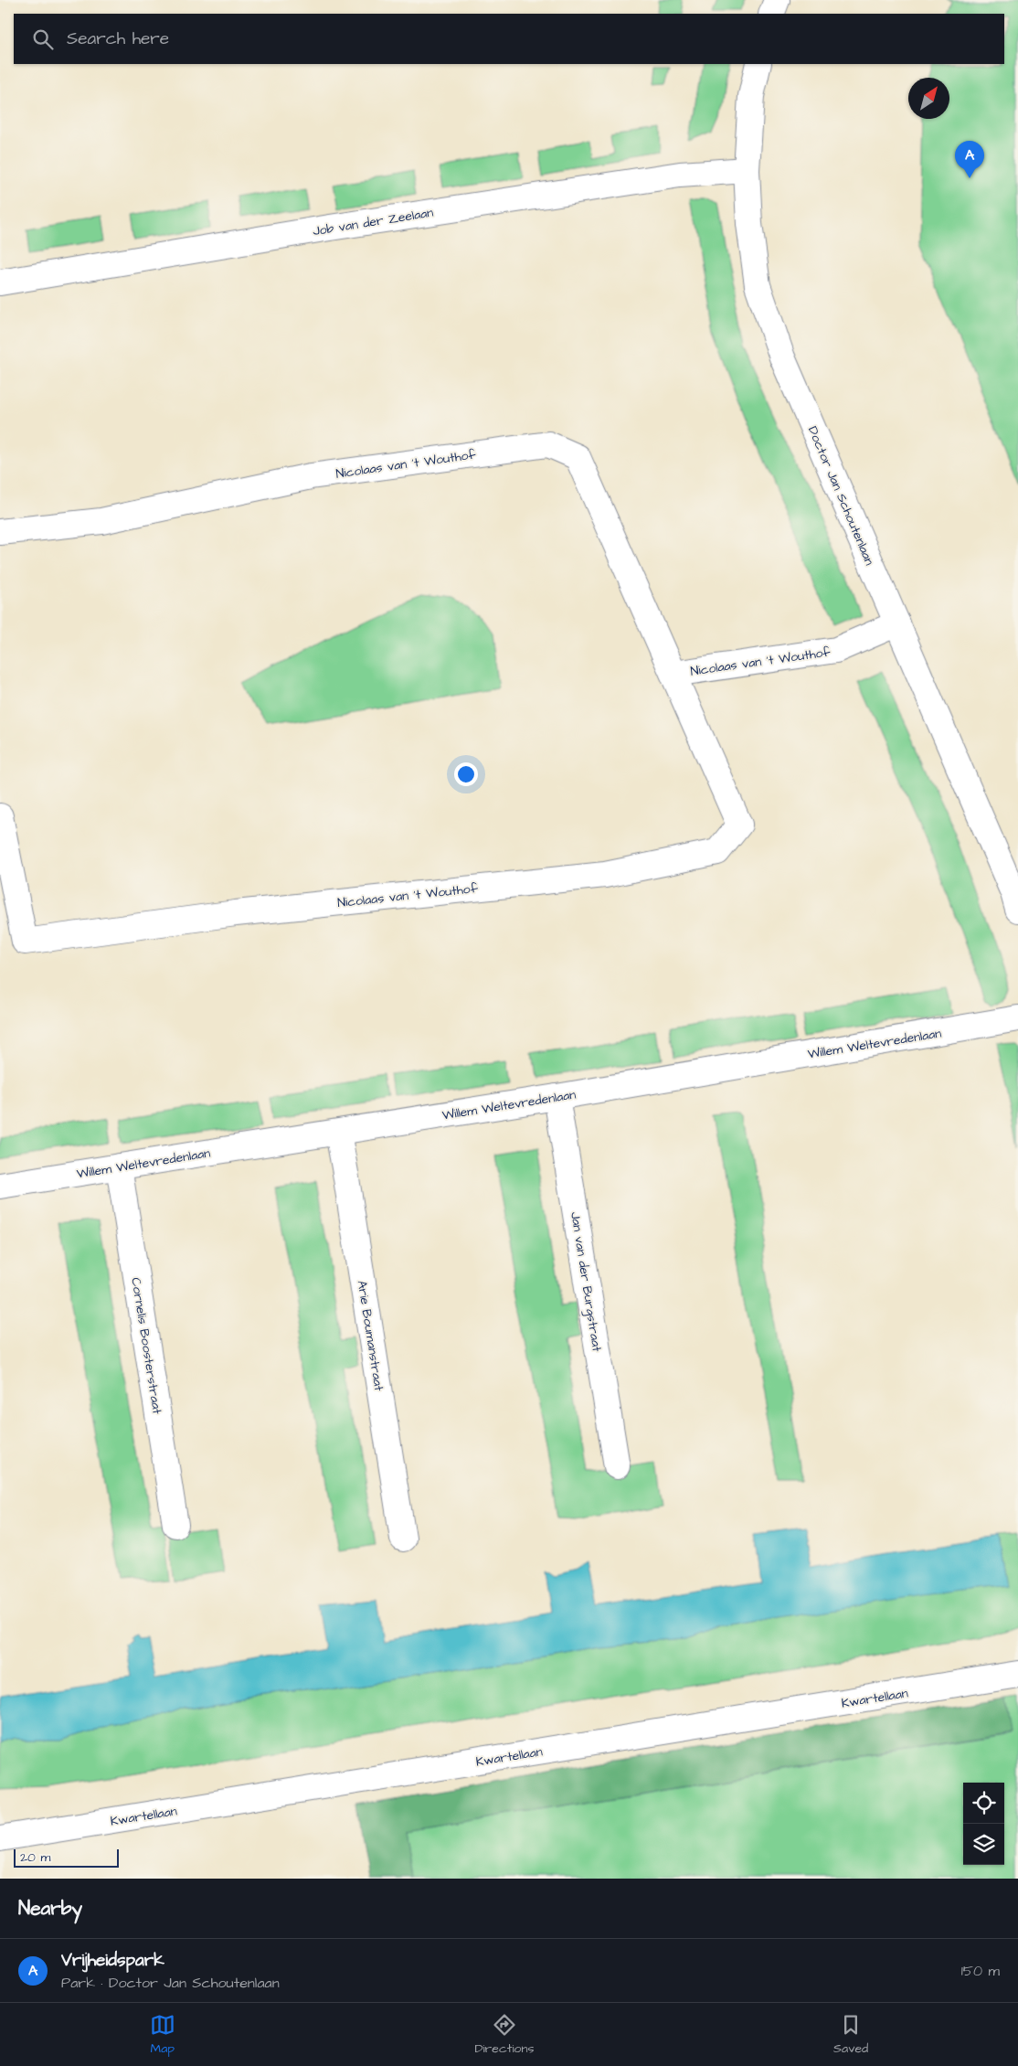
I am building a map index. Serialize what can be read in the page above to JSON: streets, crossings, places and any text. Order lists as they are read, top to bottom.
{
  "streets": {
    "street": [
      "Job van der Zeelaan",
      "Nicolaas van 't Wouthof",
      "Doctor Jan Schoutenlaan",
      "Willem Weltevredenlaan",
      "Jan van der Burgstraat",
      "Arie Boumanstraat",
      "Cornelis Boosterstraat",
      "Kwartellaan"
    ]
  },
  "crossings": [
    ["Job van der Zeelaan", "Doctor Jan Schoutenlaan"],
    ["Nicolaas van 't Wouthof", "Doctor Jan Schoutenlaan"],
    ["Willem Weltevredenlaan", "Jan van der Burgstraat"],
    ["Willem Weltevredenlaan", "Arie Boumanstraat"],
    ["Willem Weltevredenlaan", "Cornelis Boosterstraat"]
  ],
  "scale_bar": "20 m",
  "north": "top right",
  "page": {
    "search": "Search here",
    "pins": "A",
    "scale": "20 m",
    "heading": "Nearby",
    "list": [
      {
        "mark": "A",
        "name": "Vrijheidspark",
        "note": "Park · Doctor Jan Schoutenlaan",
        "value": "150 m"
      }
    ],
    "nav": ["Map", "Directions", "Saved"]
  }
}
